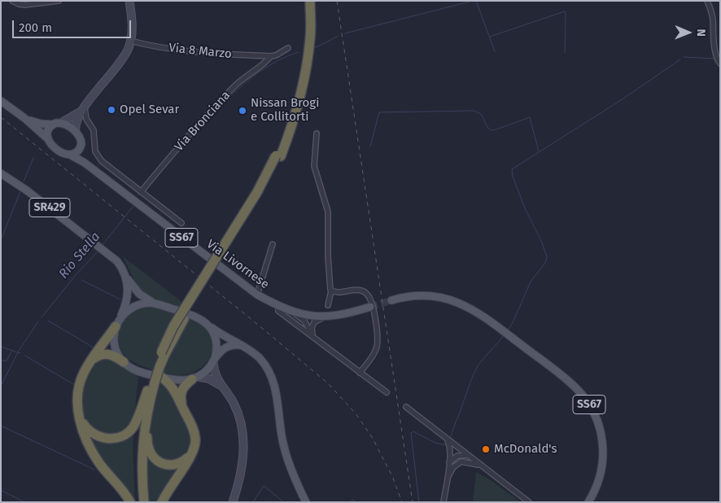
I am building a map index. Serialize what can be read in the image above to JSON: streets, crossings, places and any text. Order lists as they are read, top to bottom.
{
  "streets": {
    "main road": ["SR429", "SS67", "Via Livornese"],
    "street": ["Via 8 Marzo", "Via Bronciana"]
  },
  "crossings": [
    ["Via 8 Marzo", "Via Bronciana"],
    ["SS67", "Via Livornese"]
  ],
  "water": ["Rio Stella"],
  "places": ["Opel Sevar", "Nissan Brogi e Collitorti", "McDonald's"],
  "scale_bar": "200 m",
  "north": "right"
}
